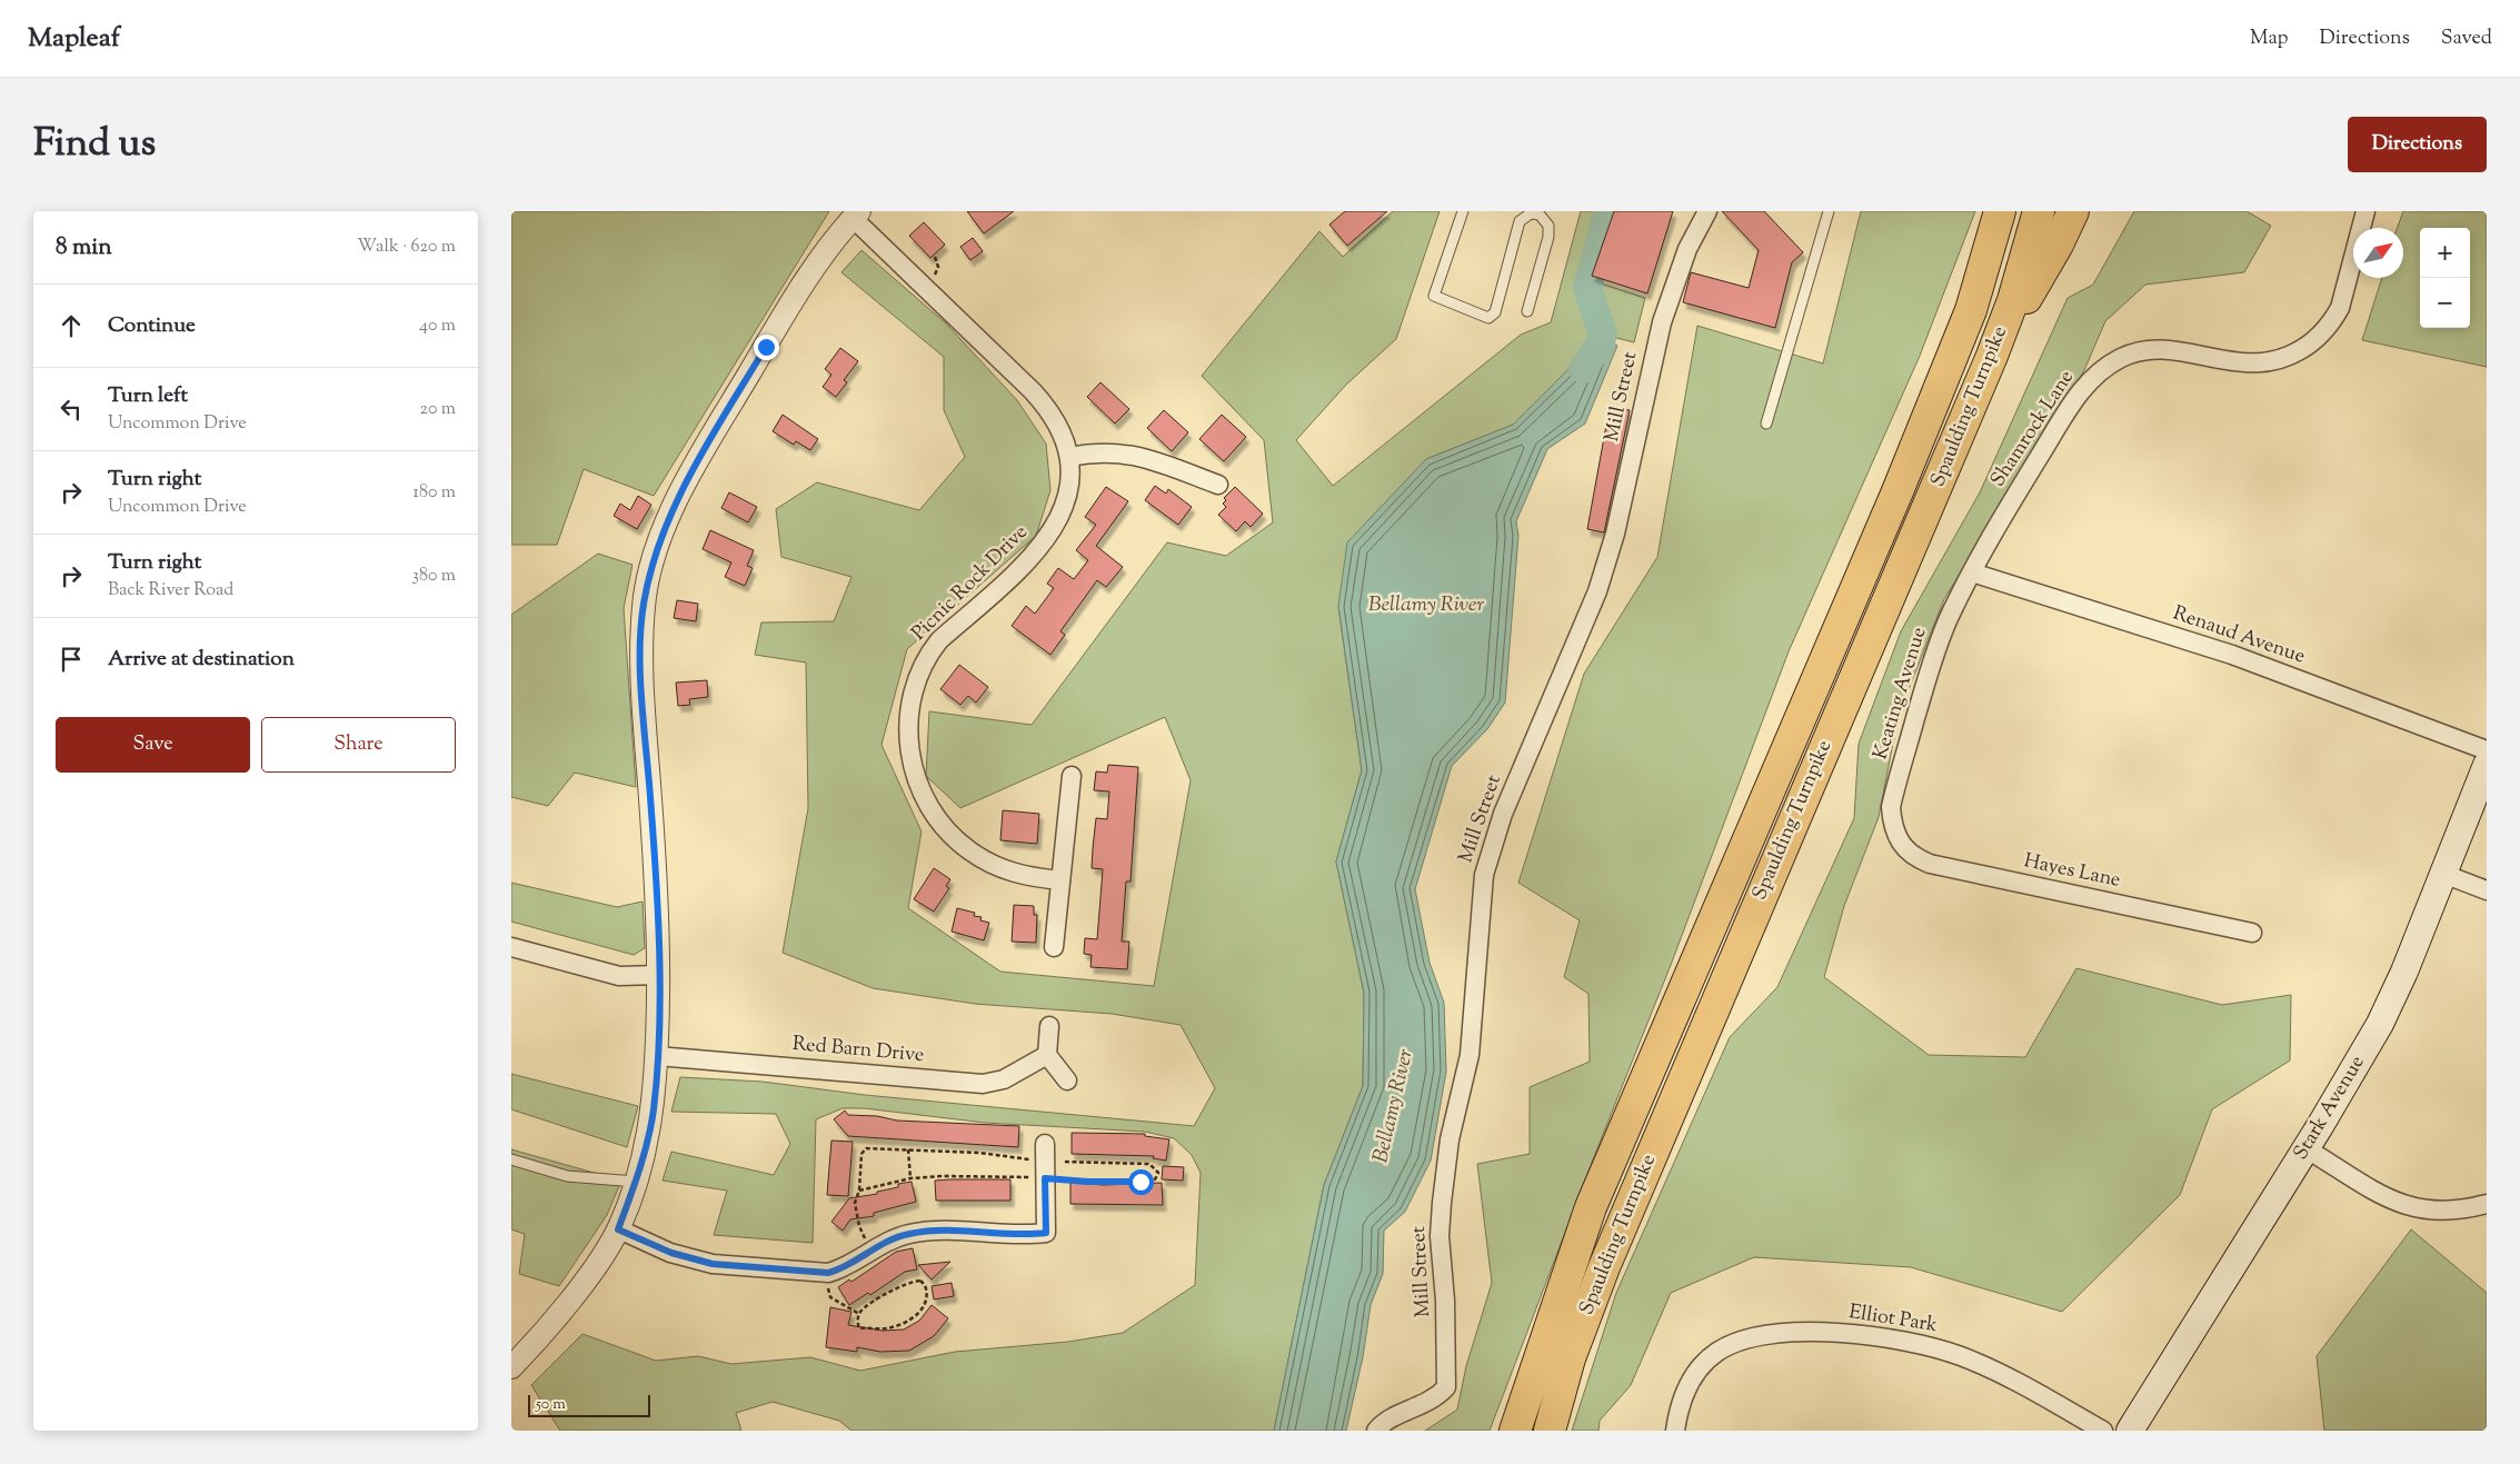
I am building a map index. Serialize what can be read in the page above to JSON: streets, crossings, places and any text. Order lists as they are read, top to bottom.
{
  "streets": {
    "highway": ["Spaulding Turnpike"],
    "main road": ["Stark Avenue"],
    "street": [
      "Mill Street",
      "Shamrock Lane",
      "Picnic Rock Drive",
      "Renaud Avenue",
      "Keating Avenue",
      "Hayes Lane",
      "Red Barn Drive",
      "Elliot Park"
    ]
  },
  "crossings": [
    ["Shamrock Lane", "Renaud Avenue"],
    ["Shamrock Lane", "Keating Avenue"],
    ["Renaud Avenue", "Keating Avenue"],
    ["Keating Avenue", "Hayes Lane"]
  ],
  "water": ["Bellamy River"],
  "scale_bar": "50 m",
  "north": "top right",
  "page": {
    "header": "Mapleaf",
    "nav": ["Map", "Directions", "Saved"],
    "title": "Find us",
    "buttons": [
      "Directions",
      ["Save", "Share"]
    ],
    "heading": ["8 min", "Walk · 620 m"],
    "map_buttons": ["+", "−"],
    "list": [
      ["Continue", "40 m"],
      ["Turn left", "Uncommon Drive", "20 m"],
      ["Turn right", "Uncommon Drive", "180 m"],
      ["Turn right", "Back River Road", "380 m"],
      "Arrive at destination"
    ],
    "scale": "50 m"
  }
}
